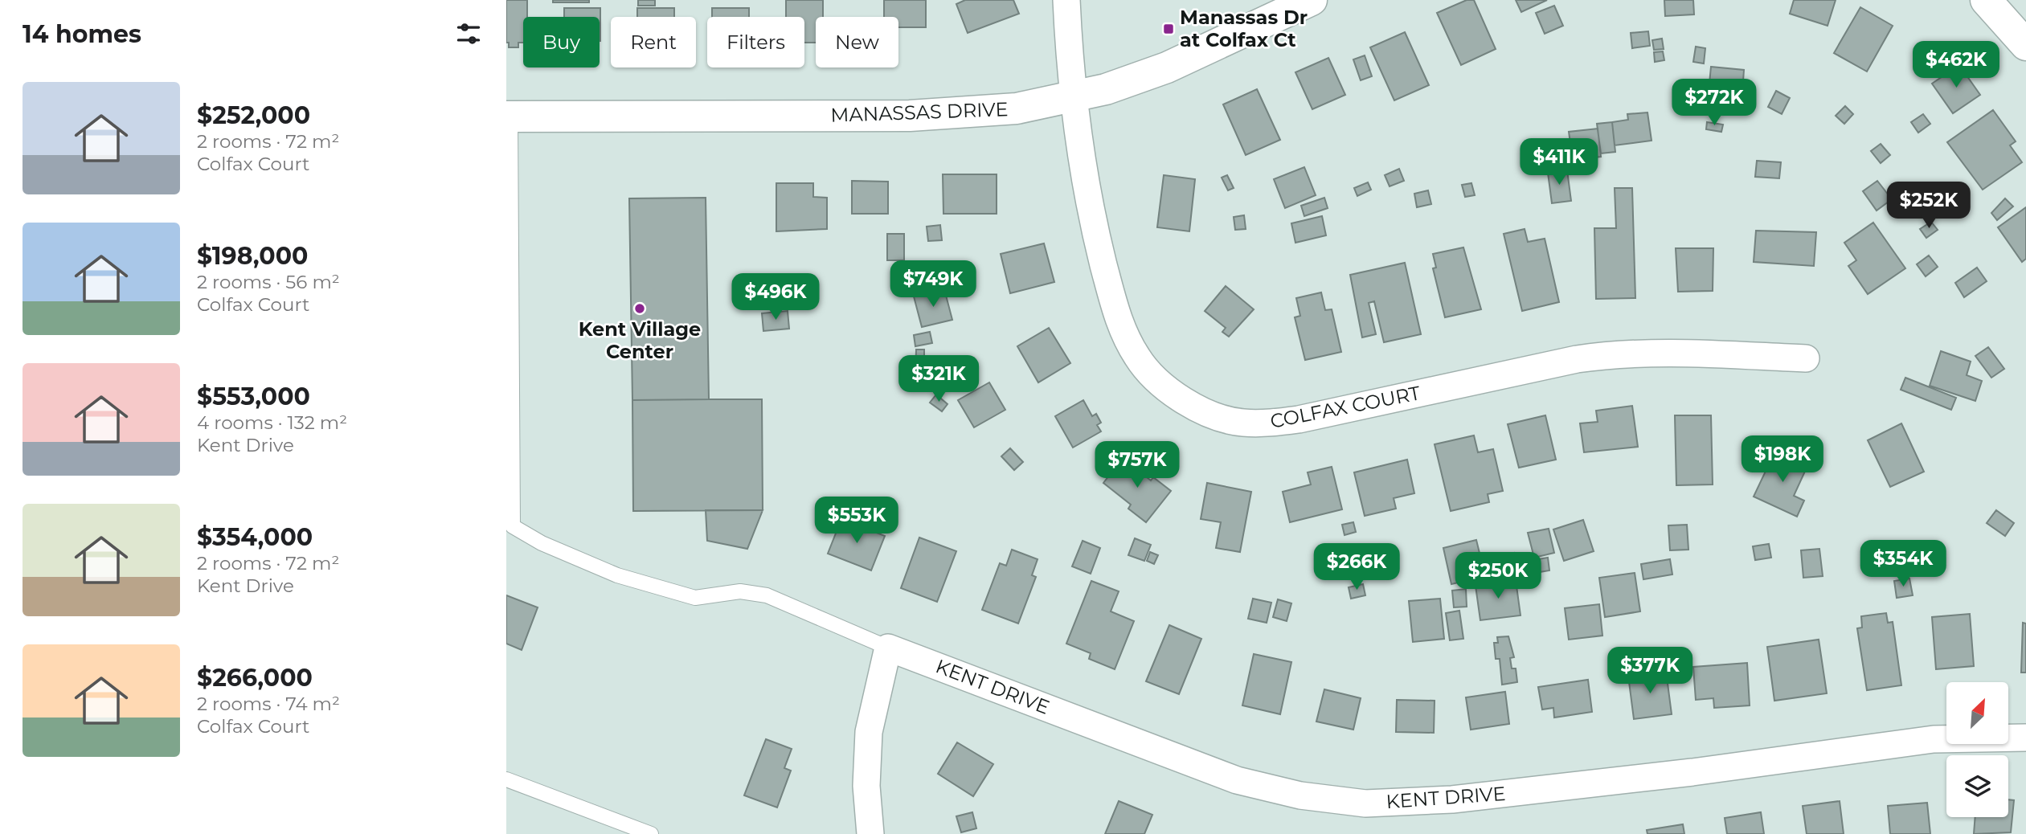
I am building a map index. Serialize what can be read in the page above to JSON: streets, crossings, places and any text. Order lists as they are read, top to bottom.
{
  "streets": {
    "main road": ["MANASSAS DRIVE"],
    "street": ["COLFAX COURT", "KENT DRIVE"]
  },
  "crossings": [
    ["MANASSAS DRIVE", "COLFAX COURT"]
  ],
  "places": {
    "transit": ["Manassas Dr at Colfax Ct"],
    "other": ["Kent Village Center"]
  },
  "north": "top right",
  "page": {
    "heading": "14 homes",
    "chip": [
      "Buy",
      "Rent",
      "Filters",
      "New"
    ],
    "price": [
      "$462K",
      "$272K",
      "$411K",
      "$252K",
      "$749K",
      "$496K",
      "$321K",
      "$198K",
      "$757K",
      "$553K",
      "$354K",
      "$266K",
      "$250K",
      "$377K"
    ],
    "list": [
      {
        "name": "$252,000",
        "note": "2 rooms · 72 m² · Colfax Court"
      },
      {
        "name": "$198,000",
        "note": "2 rooms · 56 m² · Colfax Court"
      },
      {
        "name": "$553,000",
        "note": "4 rooms · 132 m² · Kent Drive"
      },
      {
        "name": "$354,000",
        "note": "2 rooms · 72 m² · Kent Drive"
      },
      {
        "name": "$266,000",
        "note": "2 rooms · 74 m² · Colfax Court"
      }
    ]
  }
}
